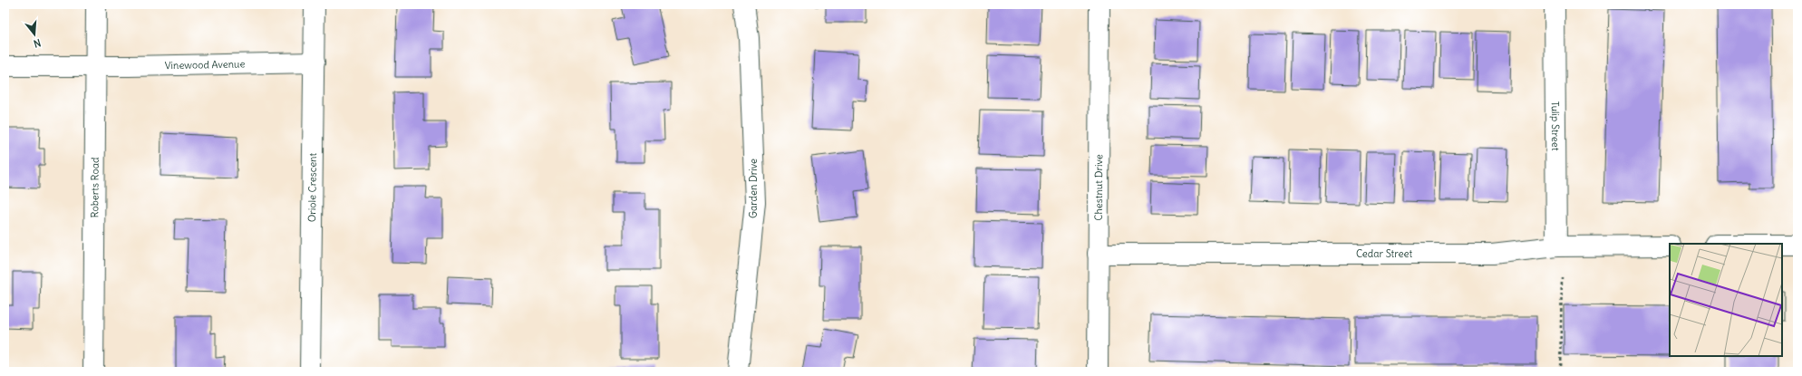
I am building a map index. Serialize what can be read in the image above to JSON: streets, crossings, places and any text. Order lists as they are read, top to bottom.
{
  "streets": {
    "street": [
      "Vinewood Avenue",
      "Tulip Street",
      "Roberts Road",
      "Chestnut Drive",
      "Oriole Crescent",
      "Garden Drive",
      "Cedar Street"
    ]
  },
  "crossings": [
    ["Vinewood Avenue", "Roberts Road"],
    ["Vinewood Avenue", "Oriole Crescent"],
    ["Tulip Street", "Cedar Street"],
    ["Chestnut Drive", "Cedar Street"]
  ],
  "north": "bottom"
}
